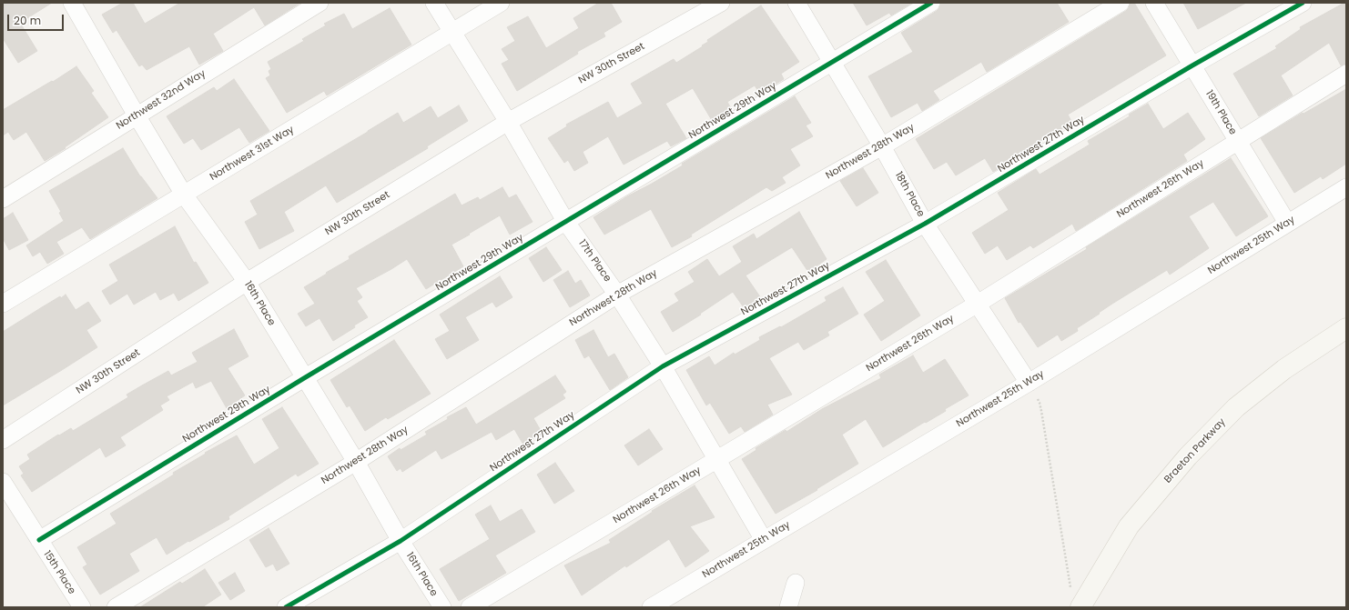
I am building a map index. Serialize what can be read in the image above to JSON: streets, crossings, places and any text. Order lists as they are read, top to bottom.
{
  "streets": {
    "street": [
      "NW 30th Street",
      "Northwest 32nd Way",
      "Northwest 29th Way",
      "19th Place",
      "Northwest 27th Way",
      "Northwest 28th Way",
      "Northwest 31st Way",
      "Northwest 26th Way",
      "18th Place",
      "Northwest 25th Way",
      "17th Place",
      "16th Place",
      "Braeton Parkway",
      "15th Place"
    ]
  },
  "crossings": [
    ["NW 30th Street", "17th Place"],
    ["NW 30th Street", "16th Place"],
    ["Northwest 32nd Way", "16th Place"],
    ["Northwest 29th Way", "18th Place"],
    ["Northwest 29th Way", "17th Place"],
    ["Northwest 29th Way", "16th Place"],
    ["Northwest 29th Way", "15th Place"],
    ["19th Place", "Northwest 27th Way"],
    ["19th Place", "Northwest 26th Way"],
    ["19th Place", "Northwest 25th Way"],
    ["Northwest 27th Way", "18th Place"],
    ["Northwest 27th Way", "17th Place"],
    ["Northwest 27th Way", "16th Place"],
    ["Northwest 28th Way", "18th Place"],
    ["Northwest 28th Way", "17th Place"],
    ["Northwest 28th Way", "16th Place"],
    ["Northwest 31st Way", "17th Place"],
    ["Northwest 31st Way", "16th Place"],
    ["Northwest 26th Way", "18th Place"],
    ["Northwest 26th Way", "17th Place"],
    ["18th Place", "Northwest 25th Way"],
    ["Northwest 25th Way", "17th Place"]
  ],
  "scale_bar": "20 m"
}
